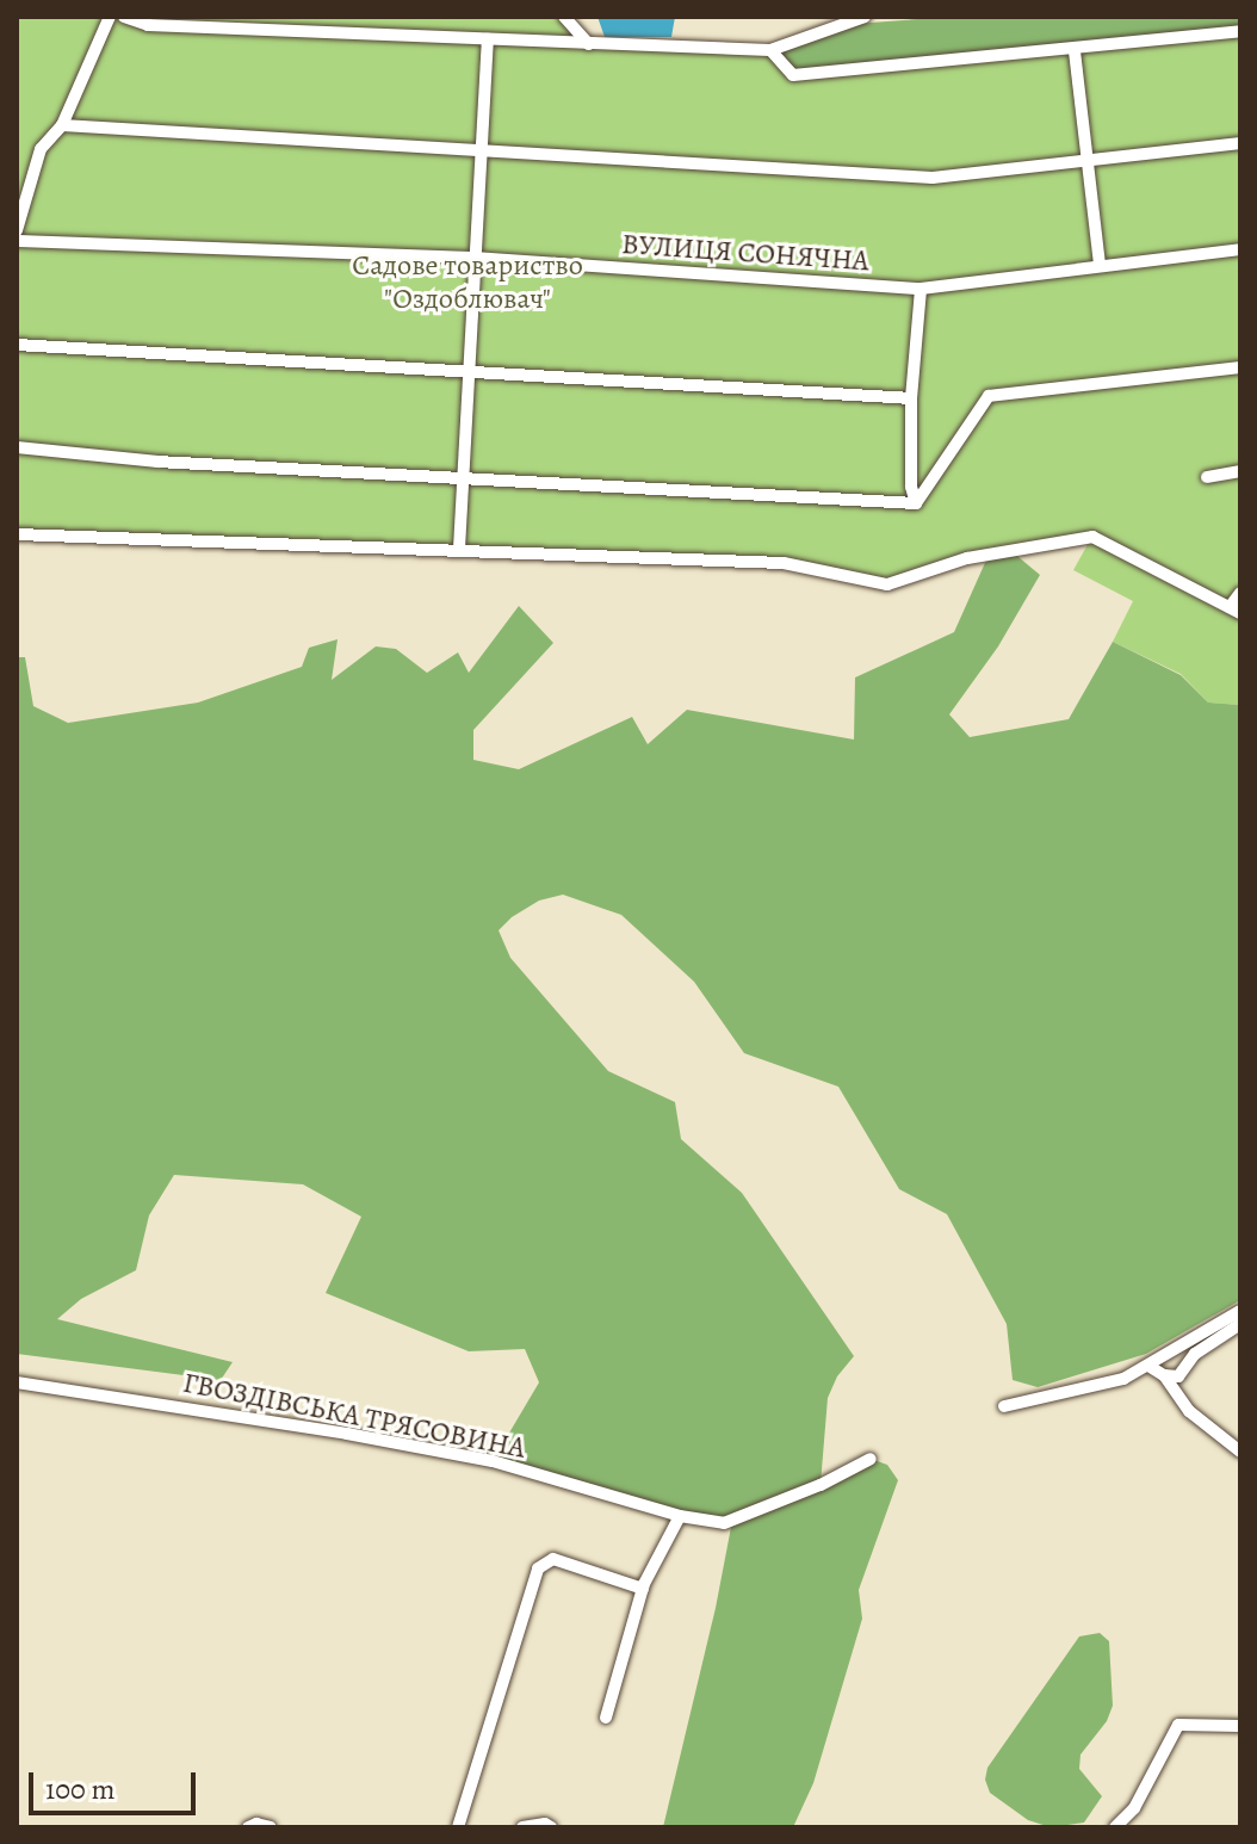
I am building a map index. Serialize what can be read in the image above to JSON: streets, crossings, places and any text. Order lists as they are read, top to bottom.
{
  "streets": {
    "street": ["ВУЛИЦЯ СОНЯЧНА", "ГВОЗДІВСЬКА ТРЯСОВИНА"]
  },
  "parks": ["Садове товариство \"Оздоблювач\""],
  "scale_bar": "100 m"
}
